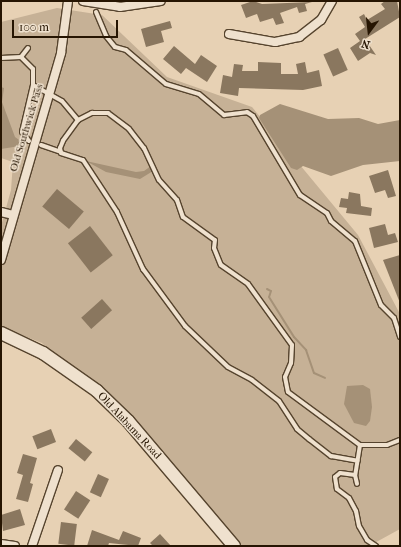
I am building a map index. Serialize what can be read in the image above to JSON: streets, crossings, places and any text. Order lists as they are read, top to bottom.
{
  "streets": {
    "main road": ["Old Alabama Road"],
    "street": ["Old Southwick Pass"]
  },
  "scale_bar": "100 m",
  "north": "bottom"
}
